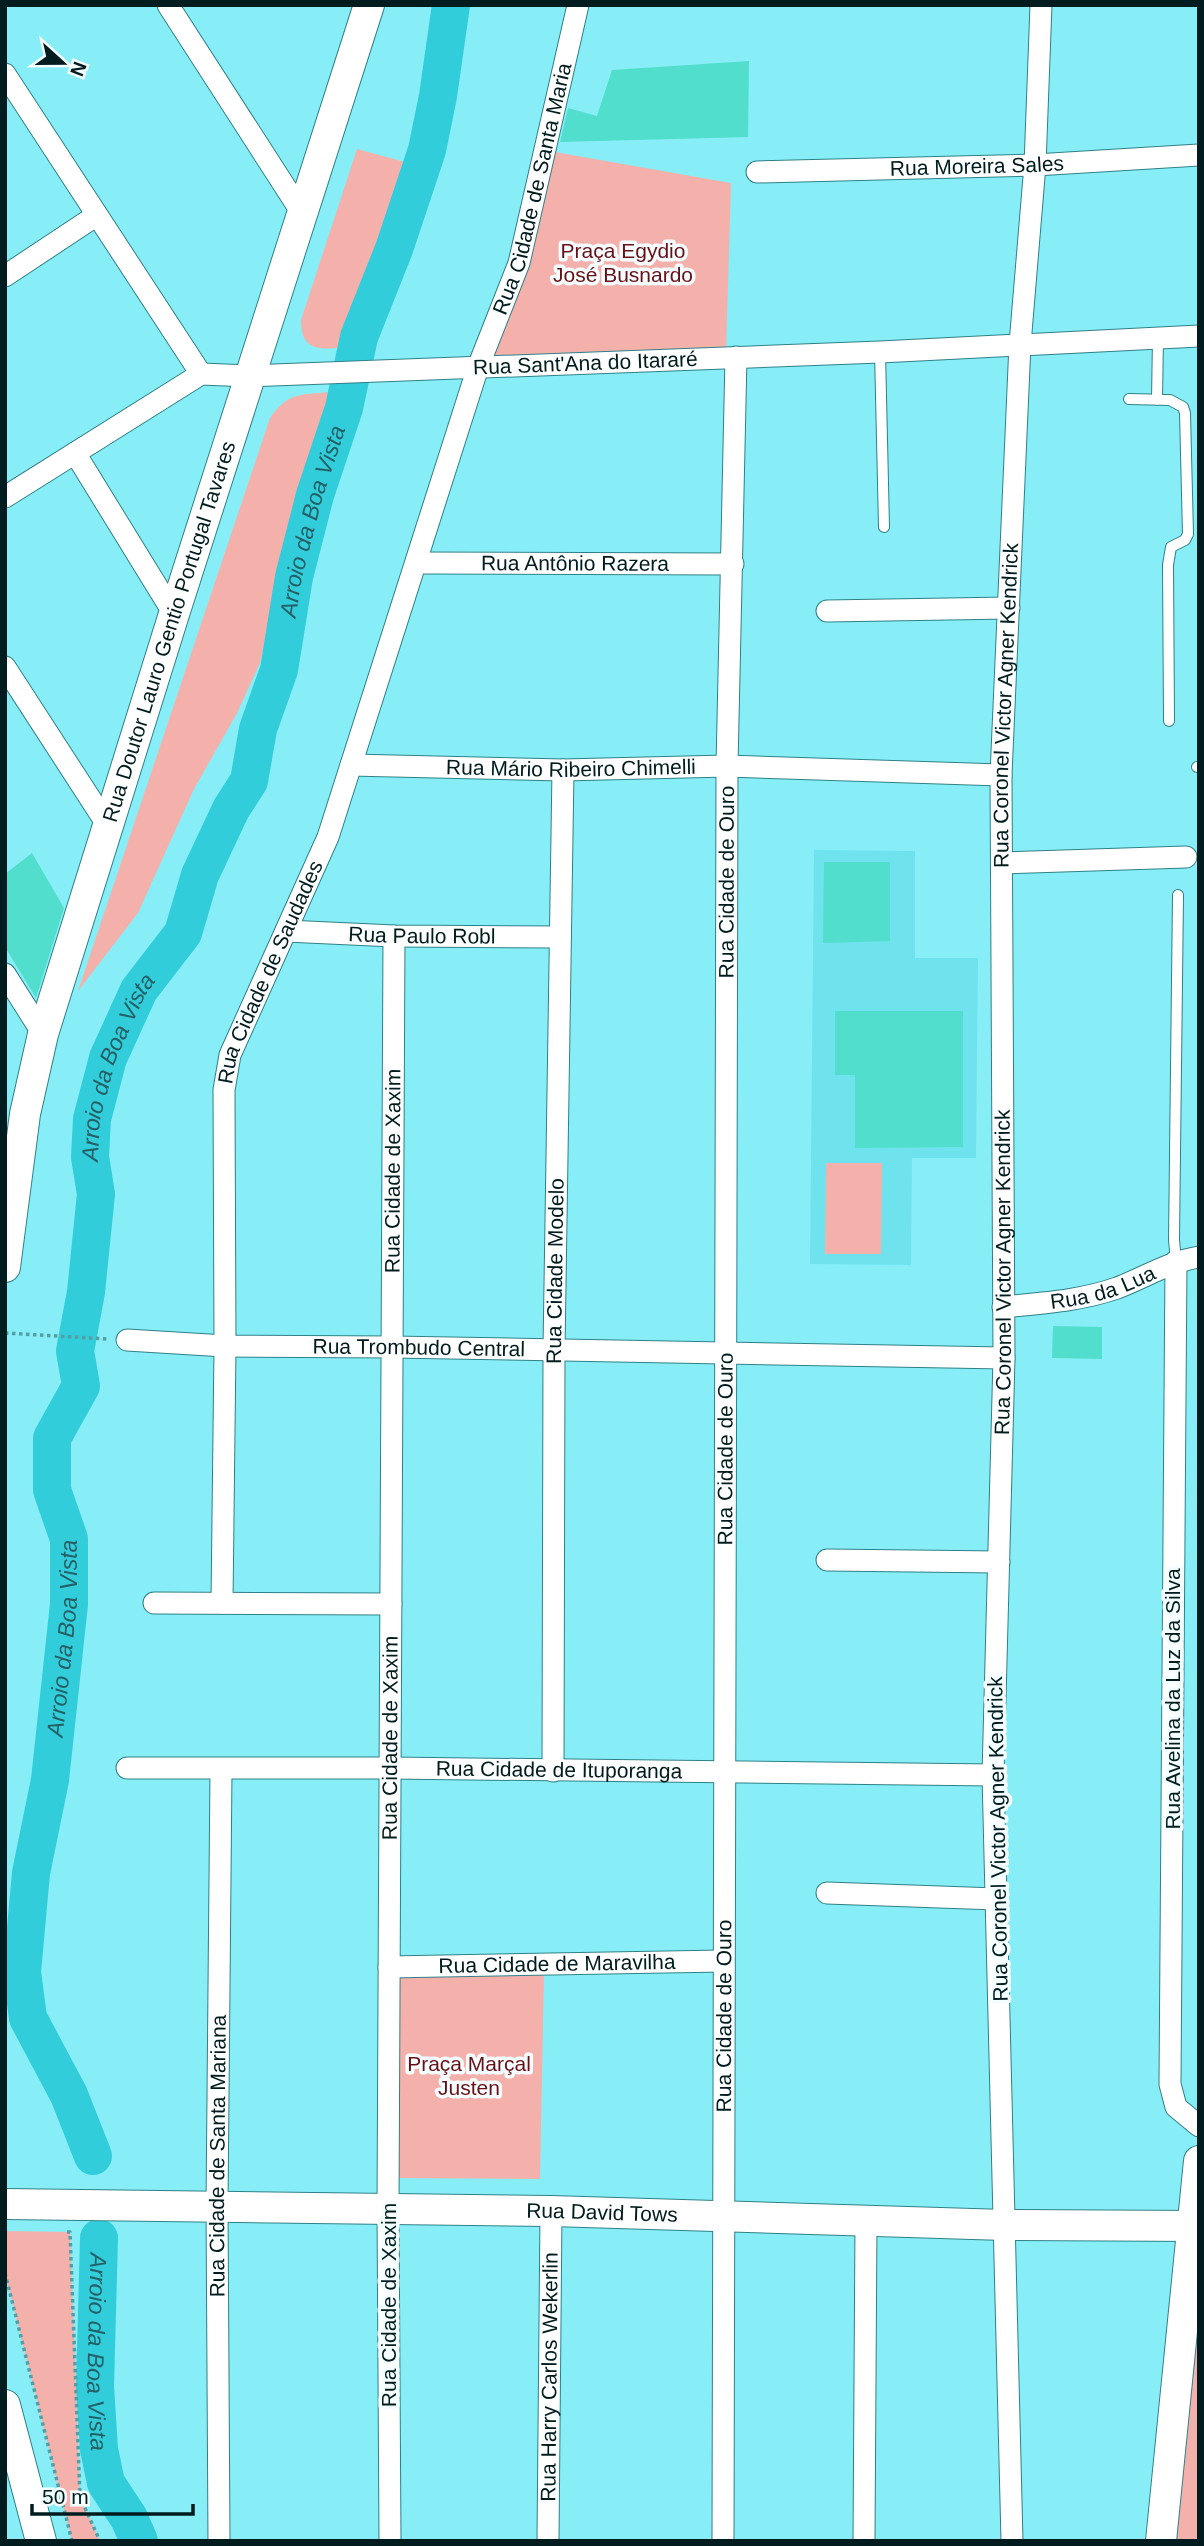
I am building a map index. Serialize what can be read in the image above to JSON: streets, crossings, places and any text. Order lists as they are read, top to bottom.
{
  "streets": {
    "street": [
      "Rua Moreira Sales",
      "Rua Cidade de Santa Maria",
      "Rua Sant'Ana do Itararé",
      "Rua Antônio Razera",
      "Rua Doutor Lauro Gentio Portugal Tavares",
      "Rua Coronel Victor Agner Kendrick",
      "Rua Mário Ribeiro Chimelli",
      "Rua Cidade de Ouro",
      "Rua Paulo Robl",
      "Rua Cidade de Saudades",
      "Rua Cidade de Xaxim",
      "Rua Cidade Modelo",
      "Rua da Lua",
      "Rua Trombudo Central",
      "Rua Avelina da Luz da Silva",
      "Rua Cidade de Ituporanga",
      "Rua Cidade de Maravilha",
      "Rua Cidade de Santa Mariana",
      "Rua David Tows",
      "Rua Harry Carlos Wekerlin"
    ]
  },
  "crossings": [
    ["Rua Moreira Sales", "Rua Coronel Victor Agner Kendrick"],
    ["Rua Cidade de Santa Maria", "Rua Sant'Ana do Itararé"],
    ["Rua Cidade de Santa Maria", "Rua Cidade de Saudades"],
    ["Rua Sant'Ana do Itararé", "Rua Doutor Lauro Gentio Portugal Tavares"],
    ["Rua Sant'Ana do Itararé", "Rua Coronel Victor Agner Kendrick"],
    ["Rua Sant'Ana do Itararé", "Rua Cidade de Ouro"],
    ["Rua Sant'Ana do Itararé", "Rua Cidade de Saudades"],
    ["Rua Antônio Razera", "Rua Cidade de Ouro"],
    ["Rua Antônio Razera", "Rua Cidade de Saudades"],
    ["Rua Coronel Victor Agner Kendrick", "Rua Mário Ribeiro Chimelli"],
    ["Rua Coronel Victor Agner Kendrick", "Rua da Lua"],
    ["Rua Coronel Victor Agner Kendrick", "Rua Trombudo Central"],
    ["Rua Coronel Victor Agner Kendrick", "Rua Cidade de Ituporanga"],
    ["Rua Coronel Victor Agner Kendrick", "Rua David Tows"],
    ["Rua Mário Ribeiro Chimelli", "Rua Cidade de Ouro"],
    ["Rua Mário Ribeiro Chimelli", "Rua Cidade de Saudades"],
    ["Rua Mário Ribeiro Chimelli", "Rua Cidade Modelo"],
    ["Rua Cidade de Ouro", "Rua Trombudo Central"],
    ["Rua Cidade de Ouro", "Rua Cidade de Ituporanga"],
    ["Rua Cidade de Ouro", "Rua Cidade de Maravilha"],
    ["Rua Cidade de Ouro", "Rua David Tows"],
    ["Rua Paulo Robl", "Rua Cidade de Saudades"],
    ["Rua Paulo Robl", "Rua Cidade de Xaxim"],
    ["Rua Paulo Robl", "Rua Cidade Modelo"],
    ["Rua Cidade de Saudades", "Rua Trombudo Central"],
    ["Rua Cidade de Xaxim", "Rua Trombudo Central"],
    ["Rua Cidade de Xaxim", "Rua Cidade de Ituporanga"],
    ["Rua Cidade de Xaxim", "Rua Cidade de Maravilha"],
    ["Rua Cidade de Xaxim", "Rua David Tows"],
    ["Rua Cidade Modelo", "Rua Trombudo Central"],
    ["Rua Cidade Modelo", "Rua Cidade de Ituporanga"],
    ["Rua da Lua", "Rua Avelina da Luz da Silva"],
    ["Rua Cidade de Ituporanga", "Rua Cidade de Santa Mariana"],
    ["Rua Cidade de Santa Mariana", "Rua David Tows"],
    ["Rua David Tows", "Rua Harry Carlos Wekerlin"]
  ],
  "water": ["Arroio da Boa Vista"],
  "parks": ["Praça Egydio José Busnardo", "Praça Marçal Justen"],
  "scale_bar": "50 m",
  "north": "right"
}
